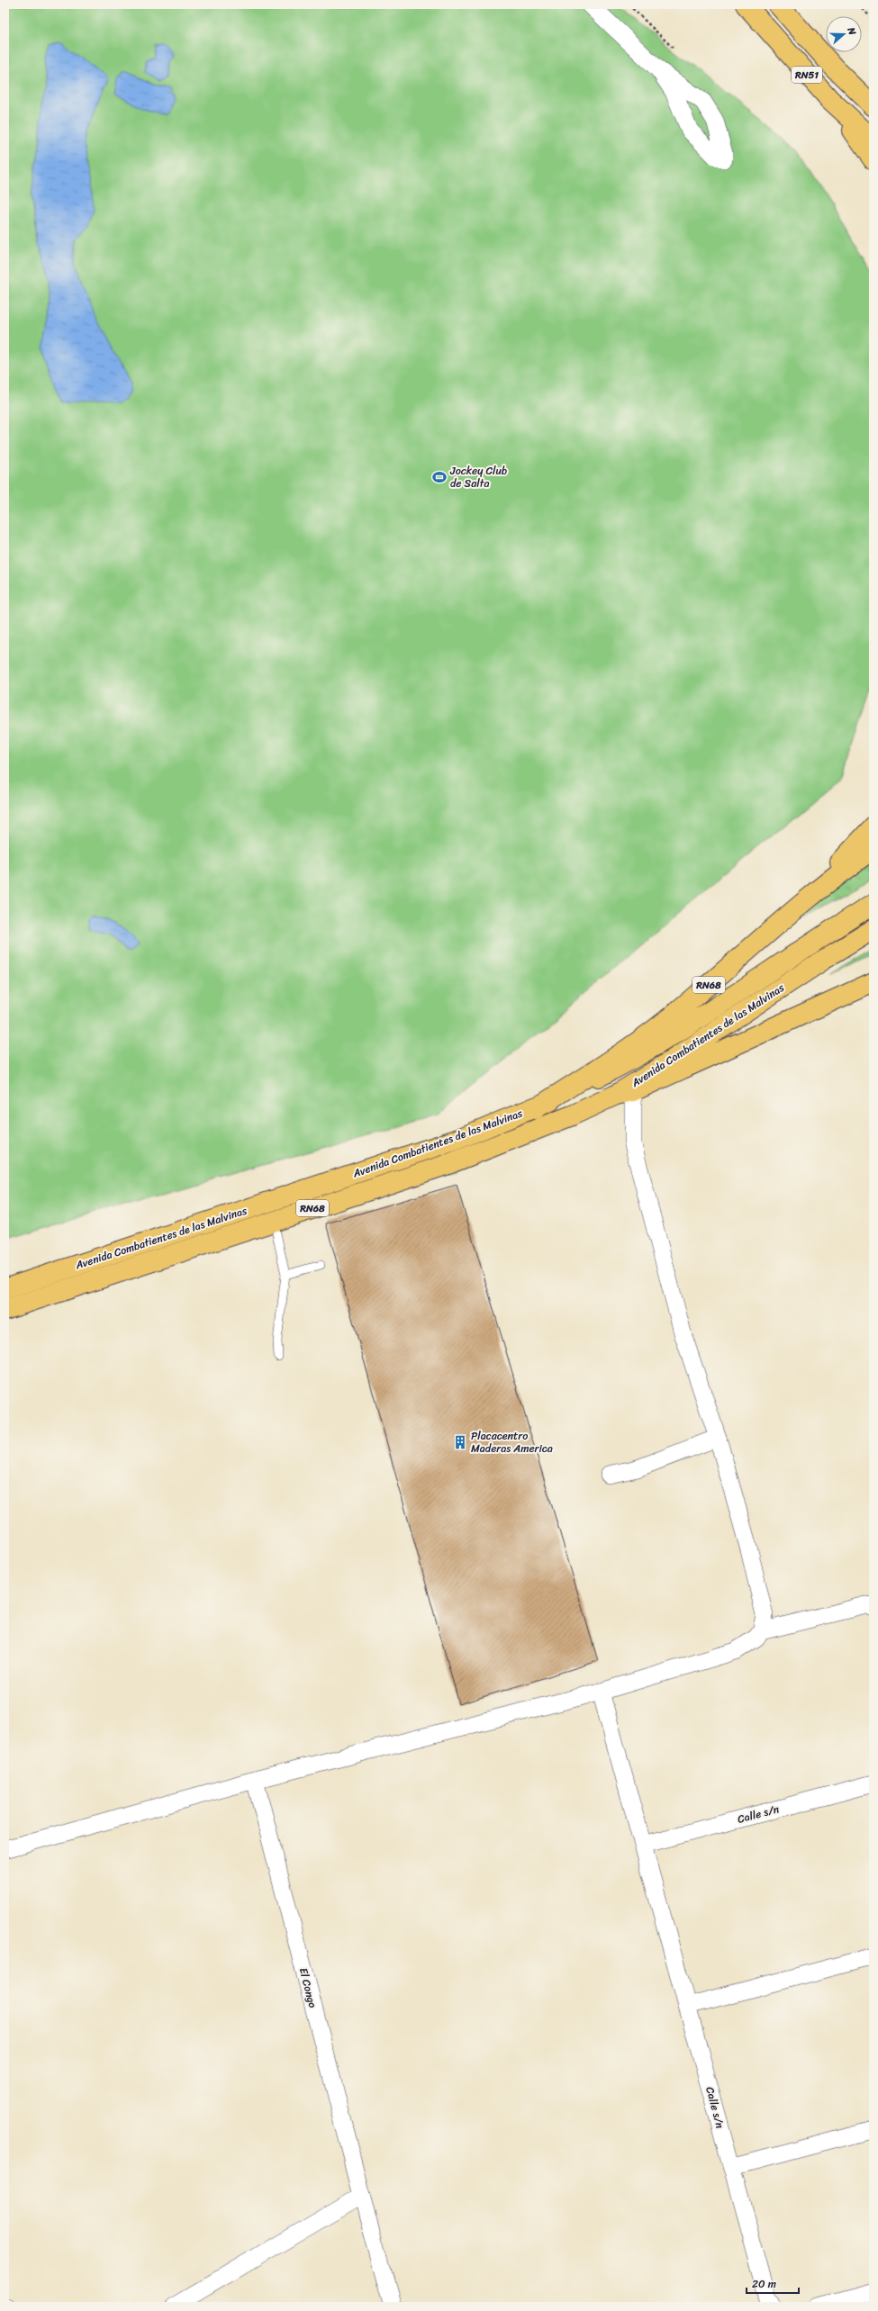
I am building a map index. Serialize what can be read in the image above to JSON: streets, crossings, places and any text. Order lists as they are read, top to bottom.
{
  "streets": {
    "main road": ["RN51", "RN68", "Avenida Combatientes de las Malvinas"],
    "street": ["Calle s/n", "El Congo"]
  },
  "crossings": [
    ["RN68", "Avenida Combatientes de las Malvinas"]
  ],
  "places": {
    "sports": ["Jockey Club de Salta"],
    "building": ["Placacentro Maderas America"]
  },
  "scale_bar": "20 m",
  "north": "right"
}
